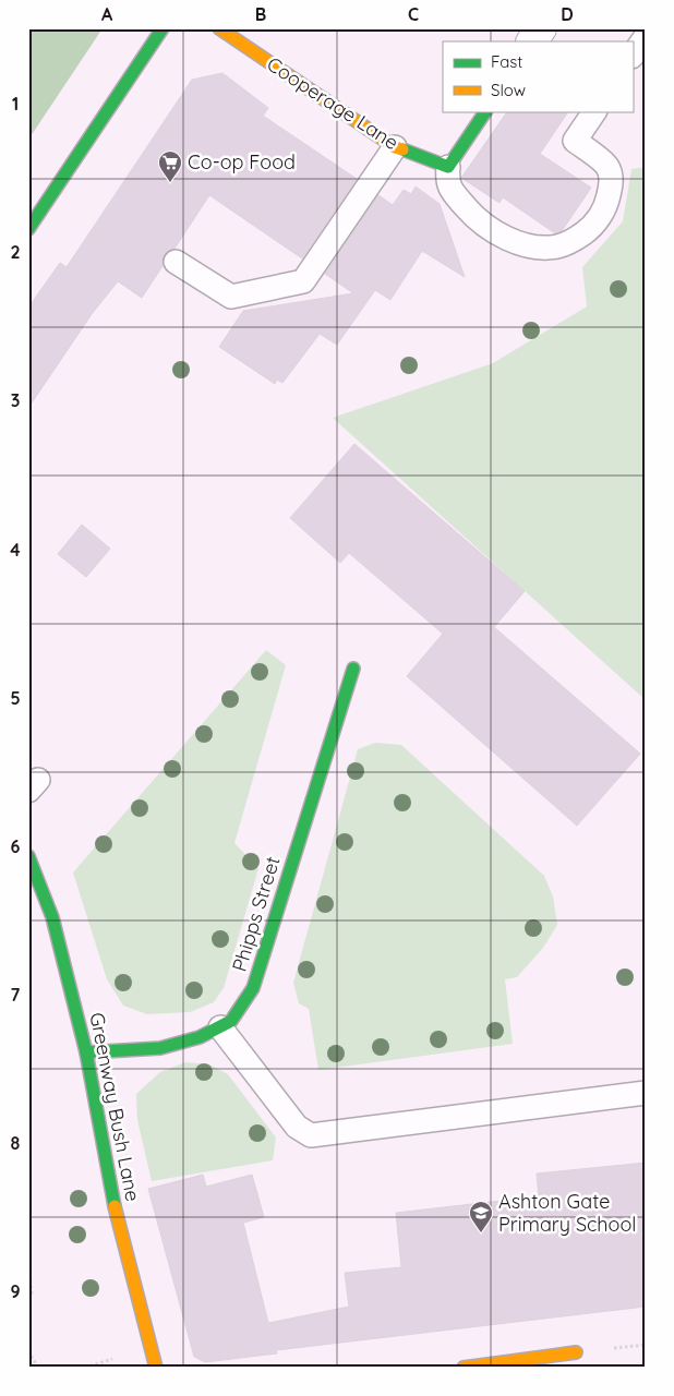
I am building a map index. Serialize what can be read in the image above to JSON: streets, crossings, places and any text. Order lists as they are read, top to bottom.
{
  "streets": {
    "main road": ["Cooperage Lane", "Phipps Street", "Greenway Bush Lane"]
  },
  "crossings": [
    ["Phipps Street", "Greenway Bush Lane"]
  ],
  "places": {
    "supermarket": ["Co-op Food"],
    "school or university": ["Ashton Gate Primary School"]
  },
  "legend": ["Fast", "Slow"],
  "grid": {
    "columns": [
      "A",
      "B",
      "C",
      "D"
    ],
    "rows": [
      "1",
      "2",
      "3",
      "4",
      "5",
      "6",
      "7",
      "8",
      "9"
    ]
  }
}
